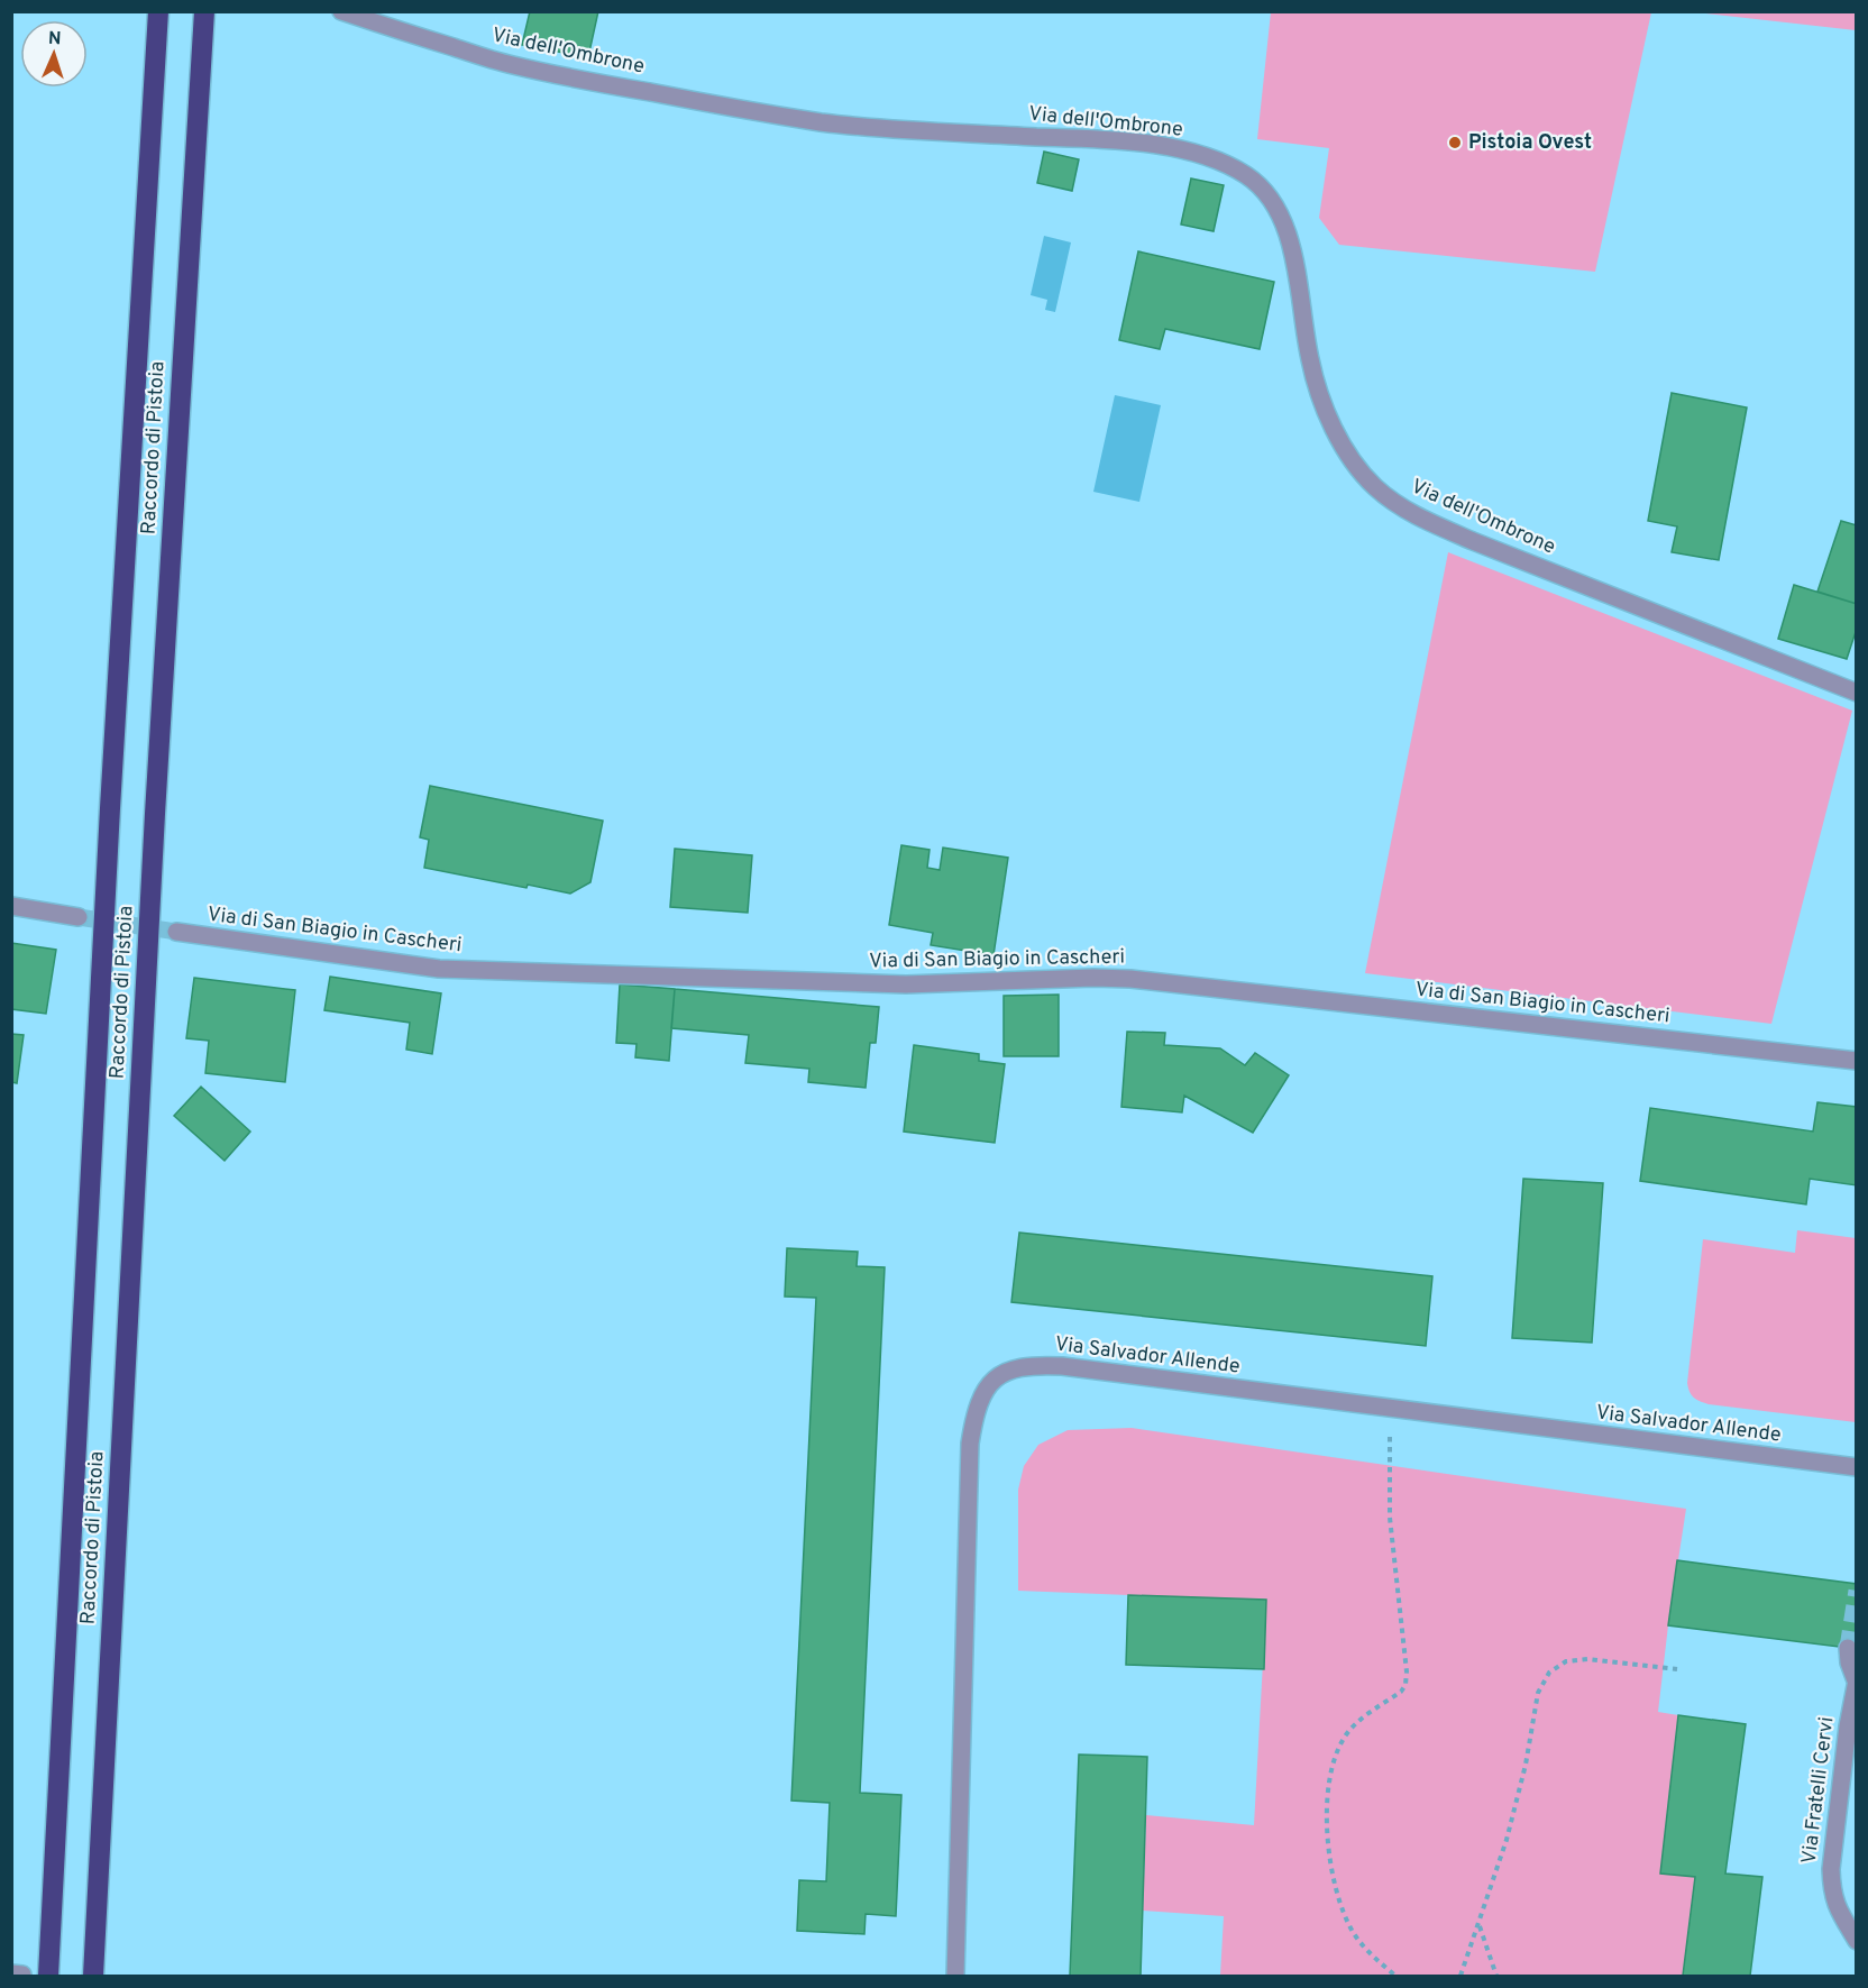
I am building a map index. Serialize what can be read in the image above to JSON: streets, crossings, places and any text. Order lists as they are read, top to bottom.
{
  "streets": {
    "highway": ["Raccordo di Pistoia"],
    "street": [
      "Via dell'Ombrone",
      "Via di San Biagio in Cascheri",
      "Via Salvador Allende",
      "Via Fratelli Cervi"
    ]
  },
  "places": ["Pistoia Ovest"],
  "north": "top"
}
